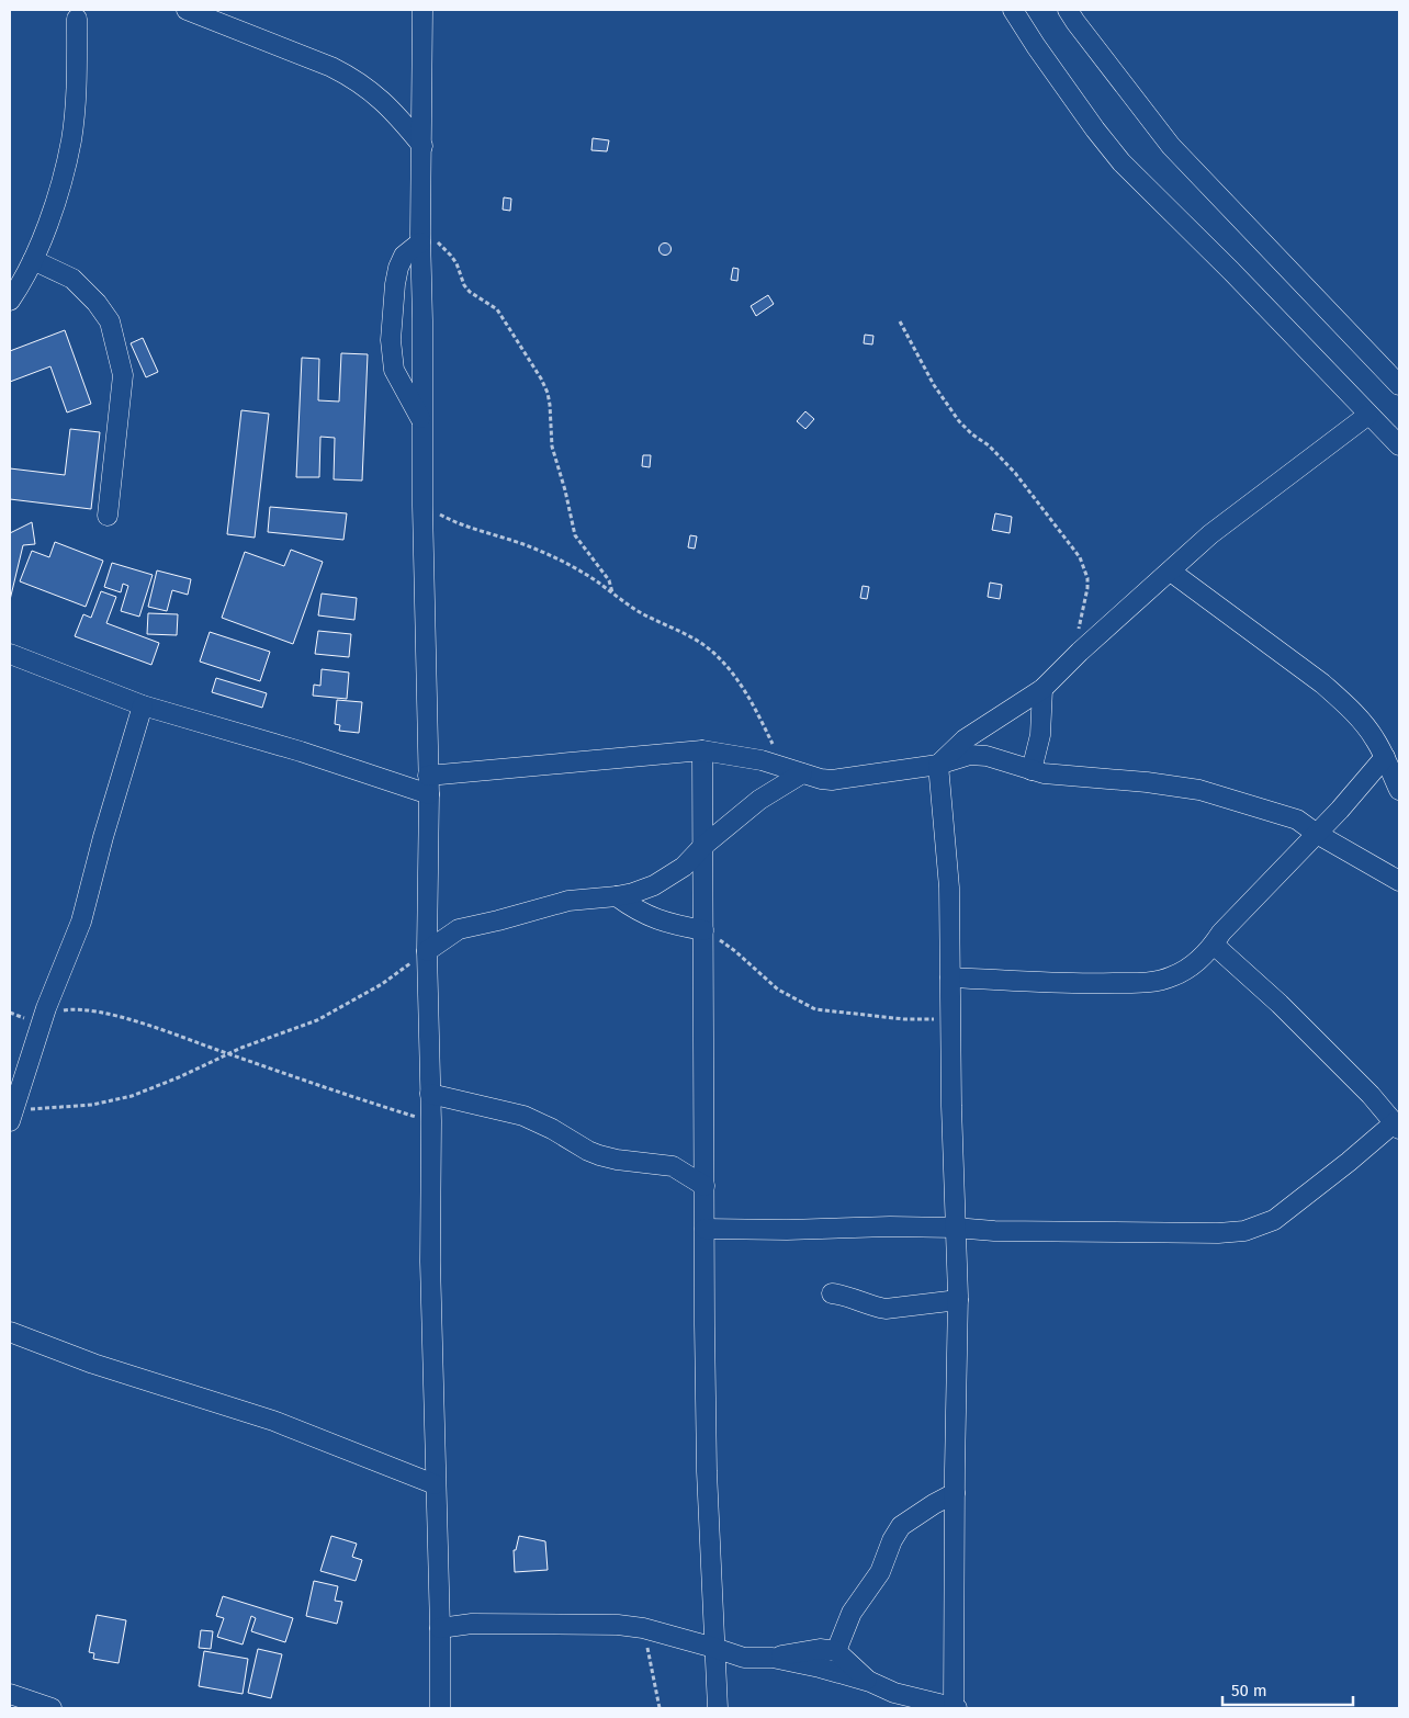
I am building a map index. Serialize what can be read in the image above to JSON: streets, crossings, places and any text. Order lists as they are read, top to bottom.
{
  "scale_bar": "50 m"
}
